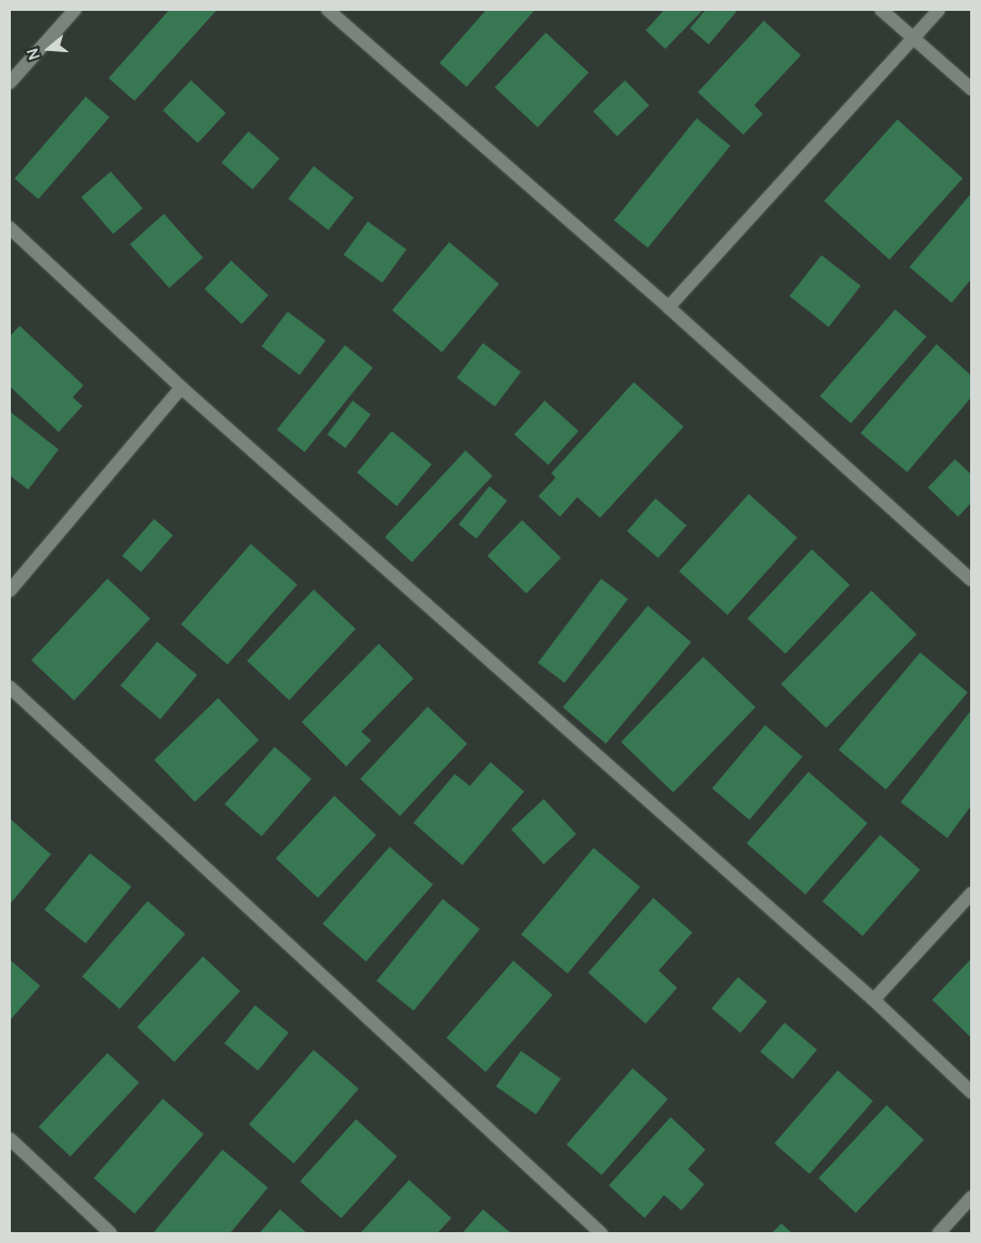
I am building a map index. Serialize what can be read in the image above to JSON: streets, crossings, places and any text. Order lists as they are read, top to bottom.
{
  "north": "left"
}
